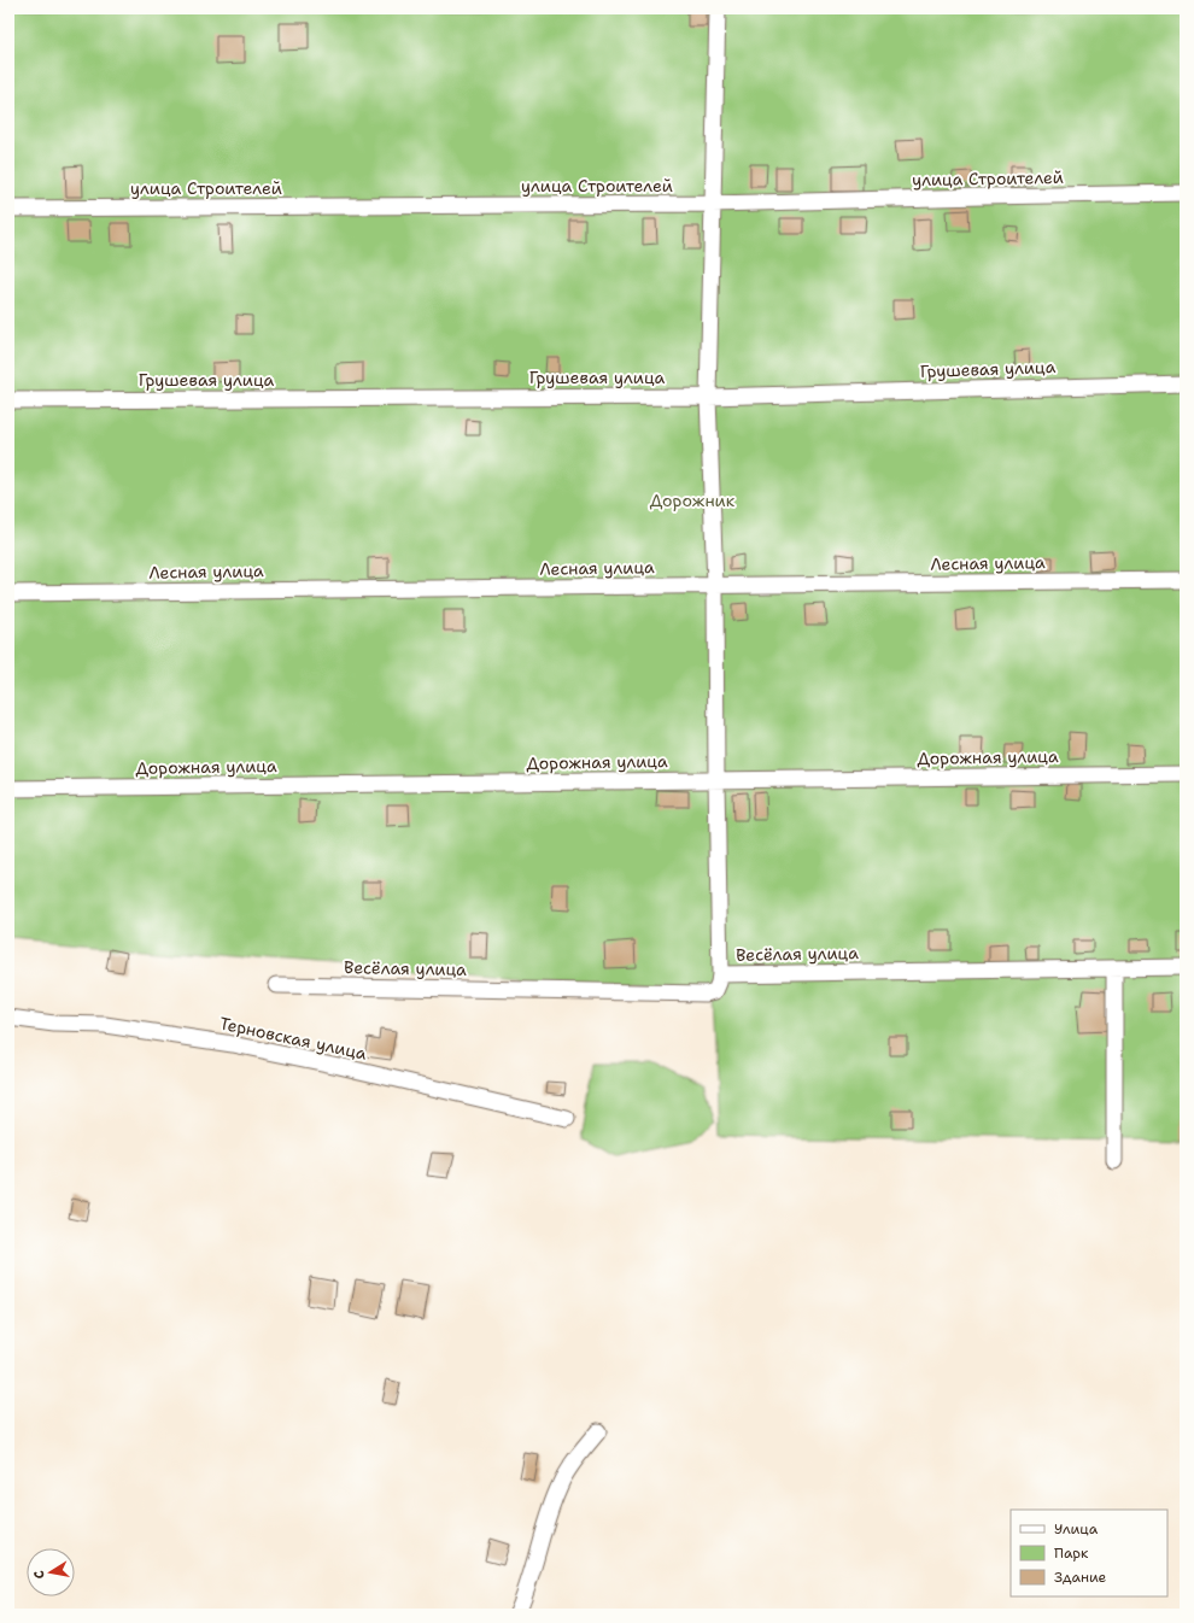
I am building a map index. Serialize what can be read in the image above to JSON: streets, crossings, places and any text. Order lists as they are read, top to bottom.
{
  "streets": {
    "street": [
      "улица Строителей",
      "Грушевая улица",
      "Лесная улица",
      "Дорожная улица",
      "Весёлая улица",
      "Терновская улица"
    ]
  },
  "parks": ["Дорожник"],
  "legend": ["Улица", "Парк", "Здание"],
  "north": "left"
}
